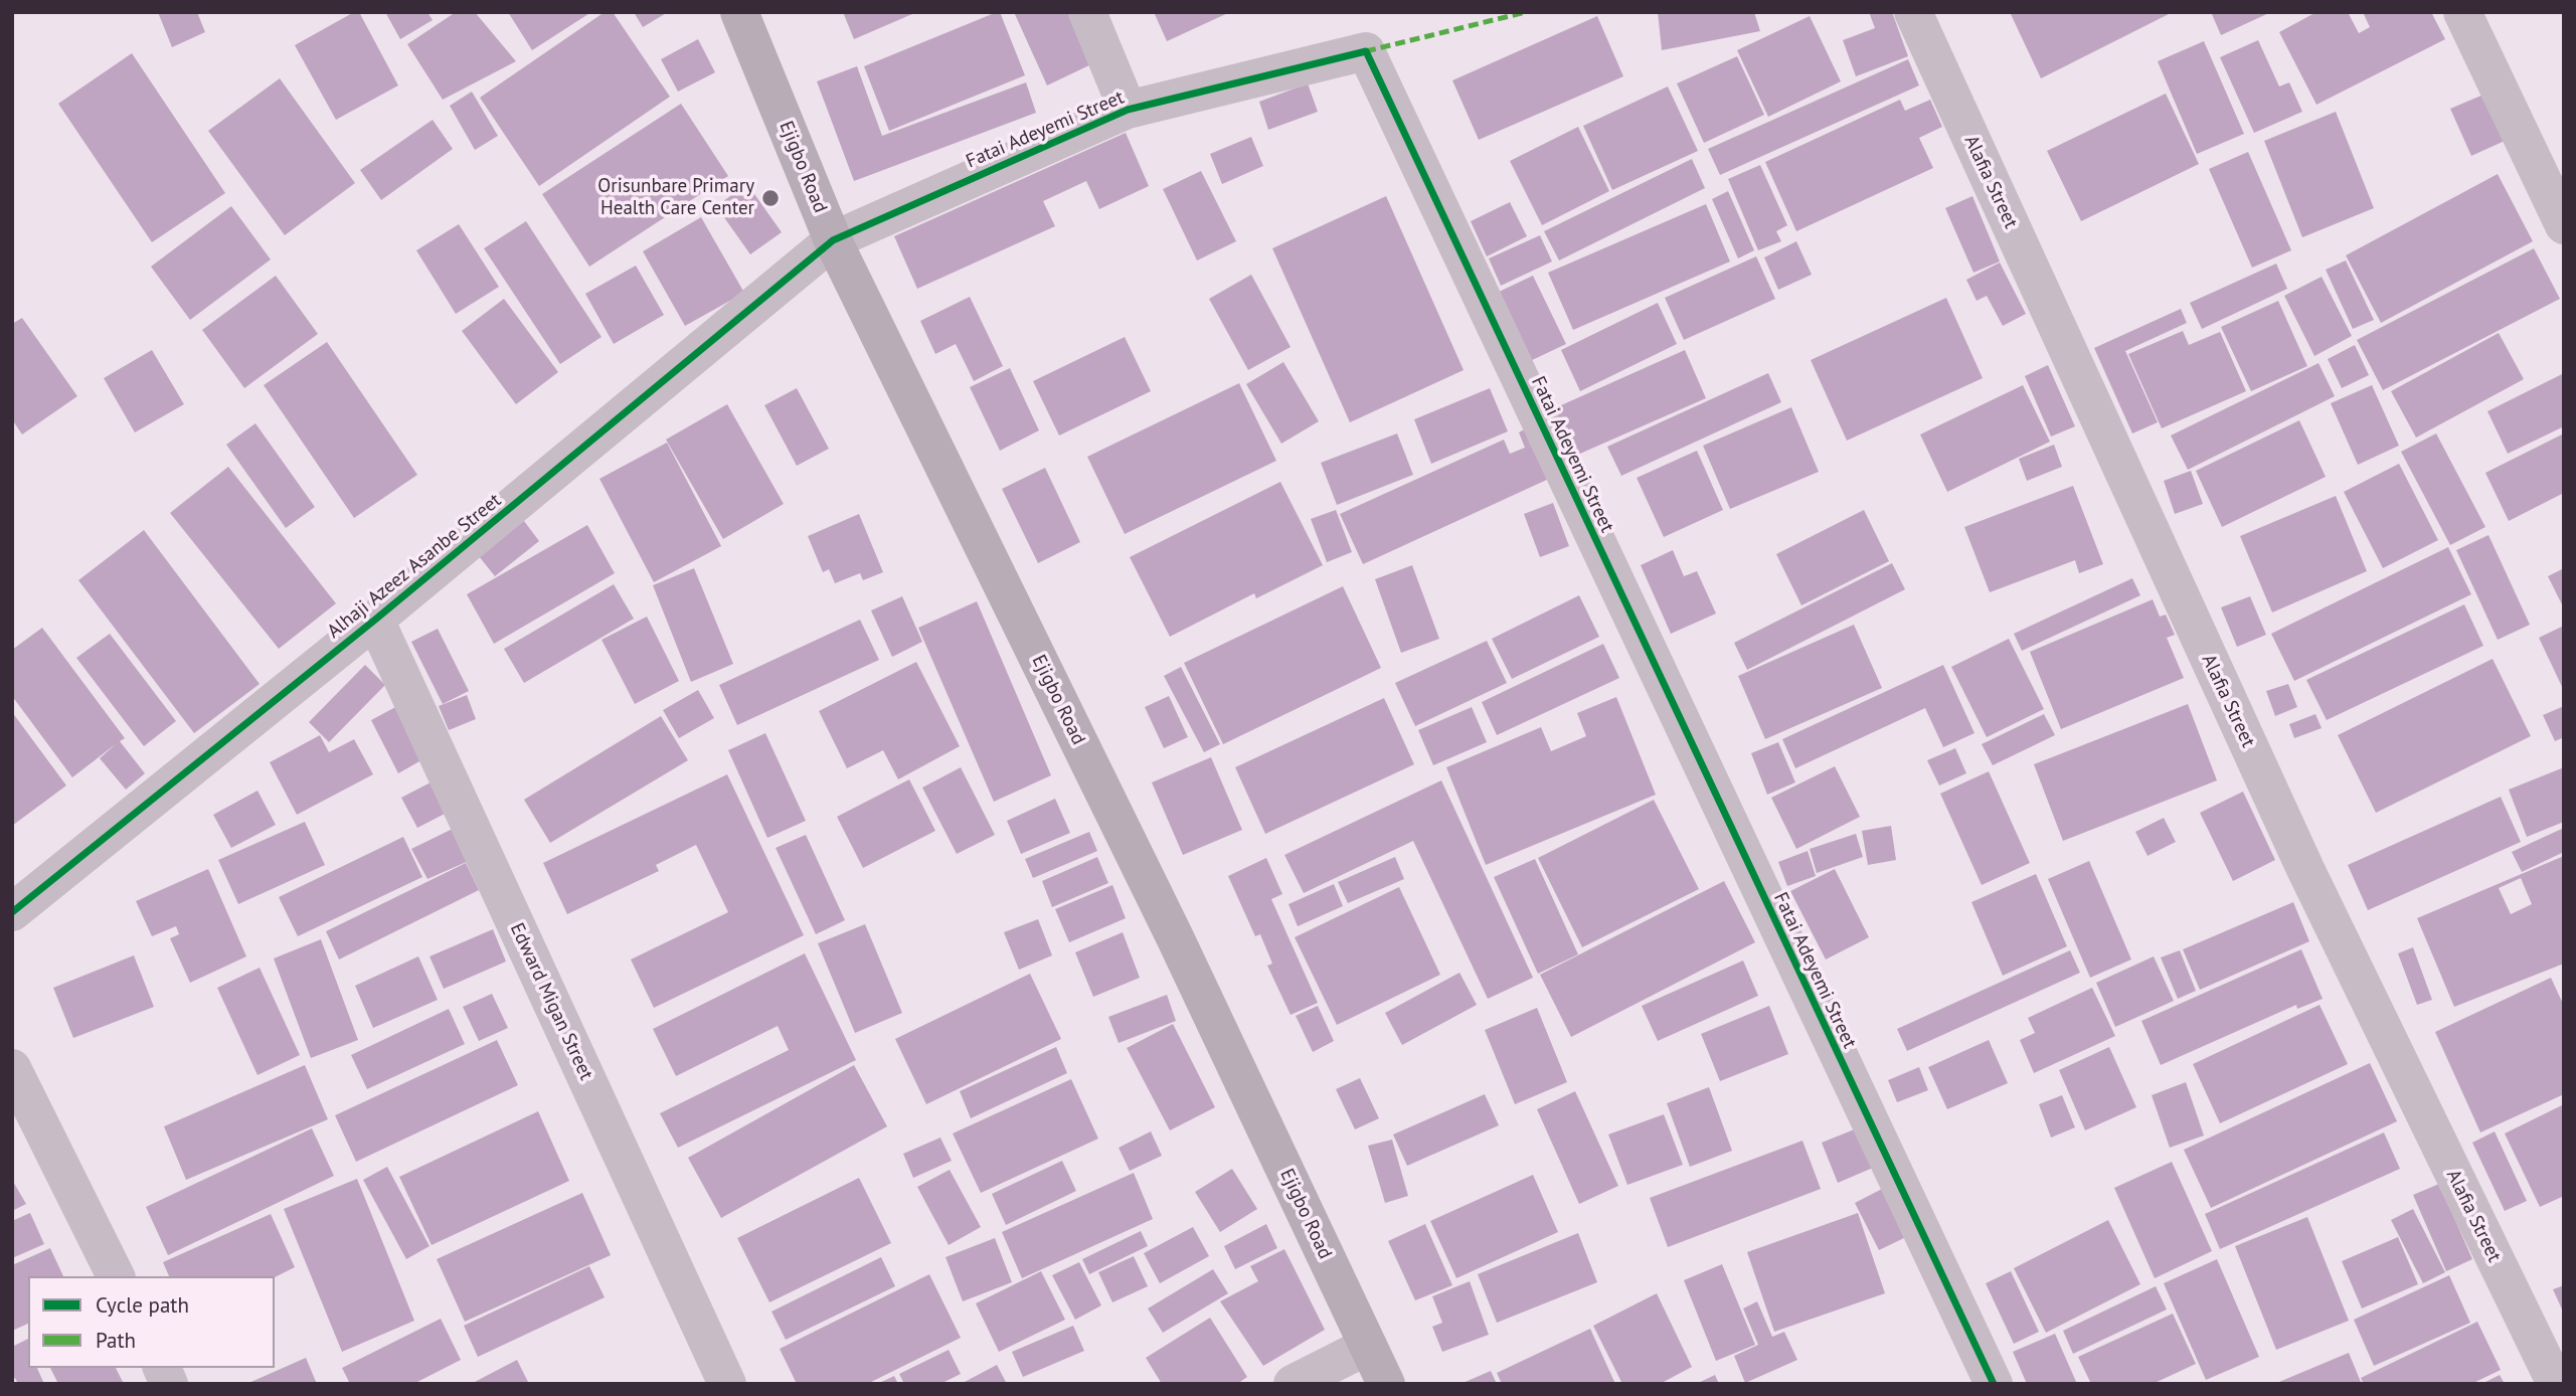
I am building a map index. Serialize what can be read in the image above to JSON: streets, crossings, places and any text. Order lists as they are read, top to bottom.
{
  "streets": {
    "street": [
      "Fatai Adeyemi Street",
      "Ejigbo Road",
      "Alafia Street",
      "Alhaji Azeez Asanbe Street",
      "Edward Migan Street"
    ]
  },
  "crossings": [
    ["Fatai Adeyemi Street", "Ejigbo Road"],
    ["Fatai Adeyemi Street", "Alhaji Azeez Asanbe Street"],
    ["Ejigbo Road", "Alhaji Azeez Asanbe Street"],
    ["Alhaji Azeez Asanbe Street", "Edward Migan Street"]
  ],
  "places": ["Orisunbare Primary Health Care Center"],
  "legend": ["Cycle path", "Path"]
}
